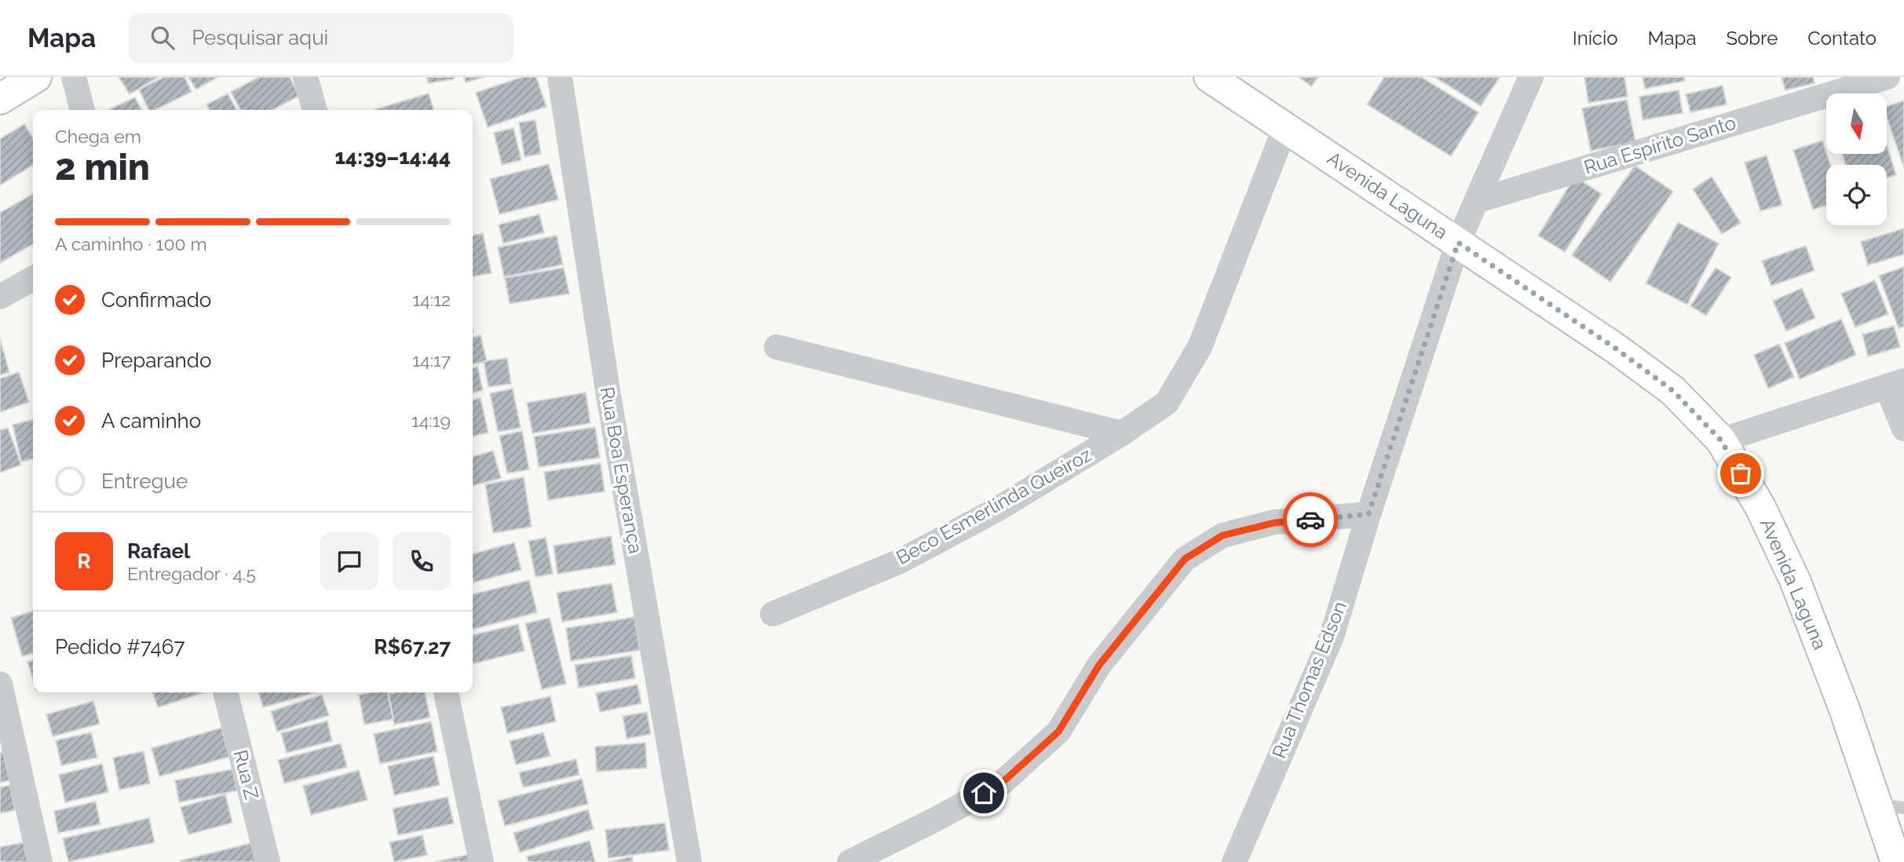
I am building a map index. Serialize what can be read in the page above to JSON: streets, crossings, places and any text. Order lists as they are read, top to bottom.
{
  "streets": {
    "main road": ["Avenida Laguna"],
    "street": [
      "Rua Espírito Santo",
      "Rua Boa Esperança",
      "Beco Esmerlinda Queiroz",
      "Rua Thomas Edson",
      "Rua Z"
    ]
  },
  "crossings": [
    ["Avenida Laguna", "Beco Esmerlinda Queiroz"],
    ["Avenida Laguna", "Rua Thomas Edson"]
  ],
  "north": "bottom",
  "page": {
    "header": "Mapa",
    "search": "Pesquisar aqui",
    "nav": [
      "Início",
      "Mapa",
      "Sobre",
      "Contato"
    ],
    "heading": ["2 min", "Chega em", "14:39–14:44"],
    "panel": [
      "Rafael",
      "Entregador · 4.5",
      "Pedido #7467",
      "R$67.27"
    ],
    "bar": "A caminho · 100 m",
    "list": [
      ["Confirmado", "14:12"],
      ["Preparando", "14:17"],
      ["A caminho", "14:19"],
      "Entregue"
    ],
    "round": "R"
  }
}
